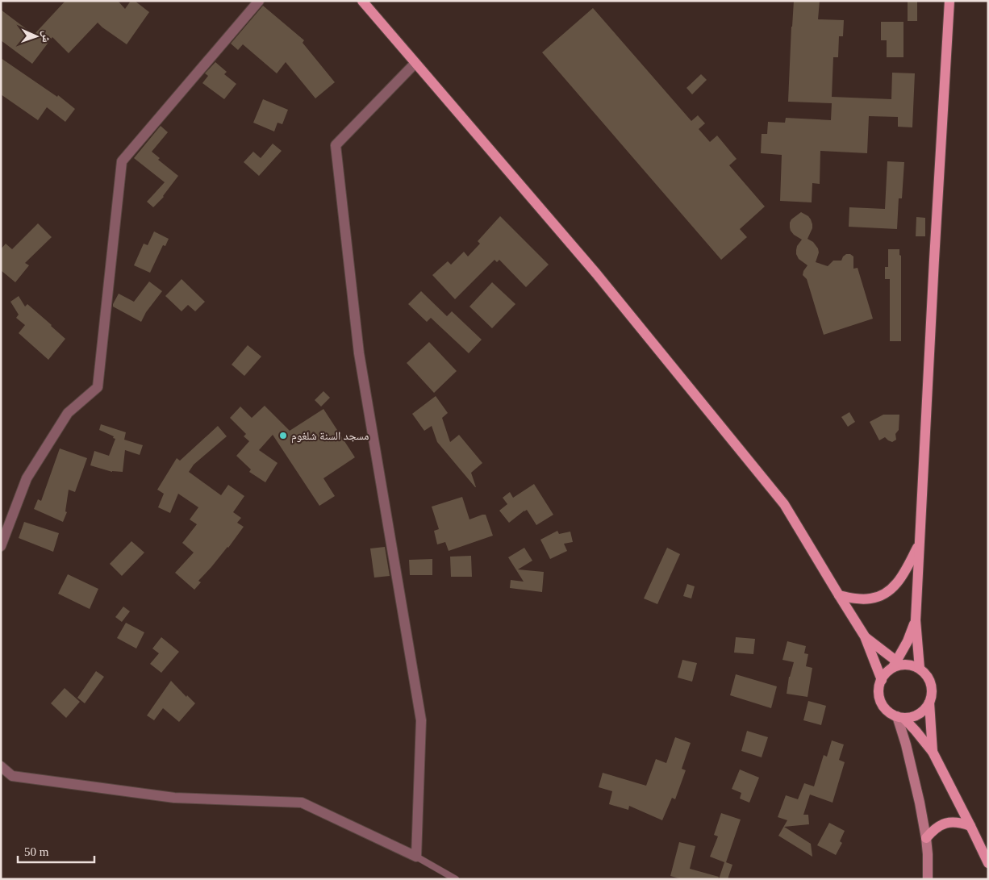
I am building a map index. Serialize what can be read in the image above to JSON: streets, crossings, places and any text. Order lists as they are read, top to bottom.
{
  "places": ["مسجد السنة شلغوم"],
  "scale_bar": "50 m",
  "north": "right"
}
